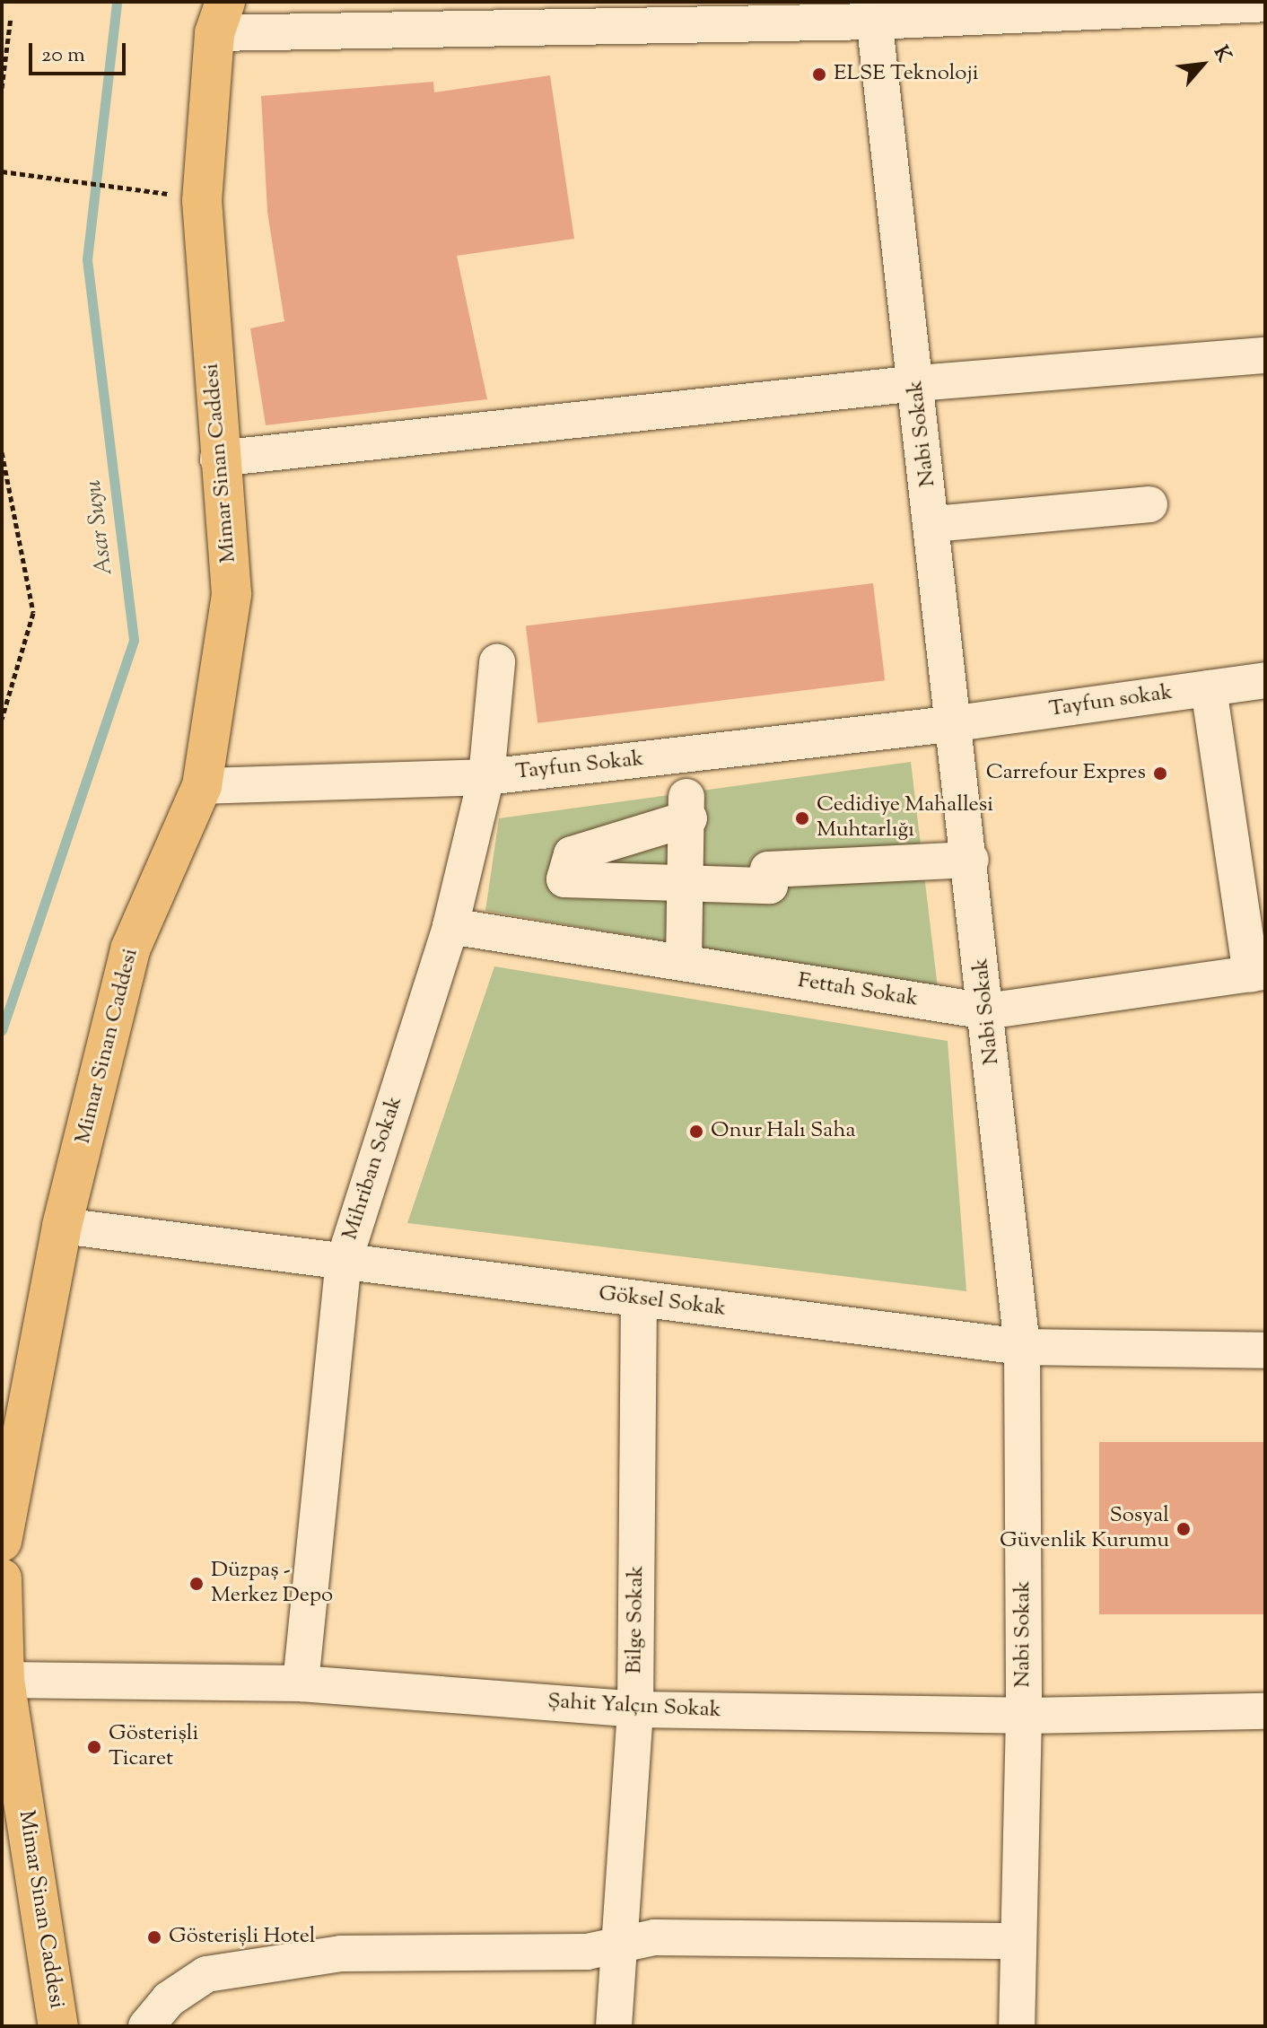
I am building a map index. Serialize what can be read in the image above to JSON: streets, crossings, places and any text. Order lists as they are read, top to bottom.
{
  "streets": {
    "main road": ["Mimar Sinan Caddesi"],
    "street": [
      "Nabi Sokak",
      "Tayfun sokak",
      "Tayfun Sokak",
      "Fettah Sokak",
      "Mihriban Sokak",
      "Göksel Sokak",
      "Bilge Sokak",
      "Şahit Yalçın Sokak"
    ]
  },
  "crossings": [
    ["Nabi Sokak", "Tayfun sokak"],
    ["Nabi Sokak", "Tayfun Sokak"],
    ["Nabi Sokak", "Fettah Sokak"],
    ["Nabi Sokak", "Göksel Sokak"],
    ["Nabi Sokak", "Şahit Yalçın Sokak"],
    ["Mimar Sinan Caddesi", "Tayfun Sokak"],
    ["Mimar Sinan Caddesi", "Göksel Sokak"],
    ["Mimar Sinan Caddesi", "Şahit Yalçın Sokak"],
    ["Tayfun sokak", "Tayfun Sokak"],
    ["Tayfun Sokak", "Mihriban Sokak"],
    ["Fettah Sokak", "Mihriban Sokak"],
    ["Mihriban Sokak", "Göksel Sokak"],
    ["Mihriban Sokak", "Şahit Yalçın Sokak"],
    ["Göksel Sokak", "Bilge Sokak"],
    ["Bilge Sokak", "Şahit Yalçın Sokak"]
  ],
  "water": ["Asar Suyu"],
  "places": [
    "ELSE Teknoloji",
    "Carrefour Expres",
    "Cedidiye Mahallesi Muhtarlığı",
    "Onur Halı Saha",
    "Sosyal Güvenlik Kurumu",
    "Düzpaş - Merkez Depo",
    "Gösterişli Ticaret",
    "Gösterişli Hotel"
  ],
  "scale_bar": "20 m",
  "north": "top right"
}
